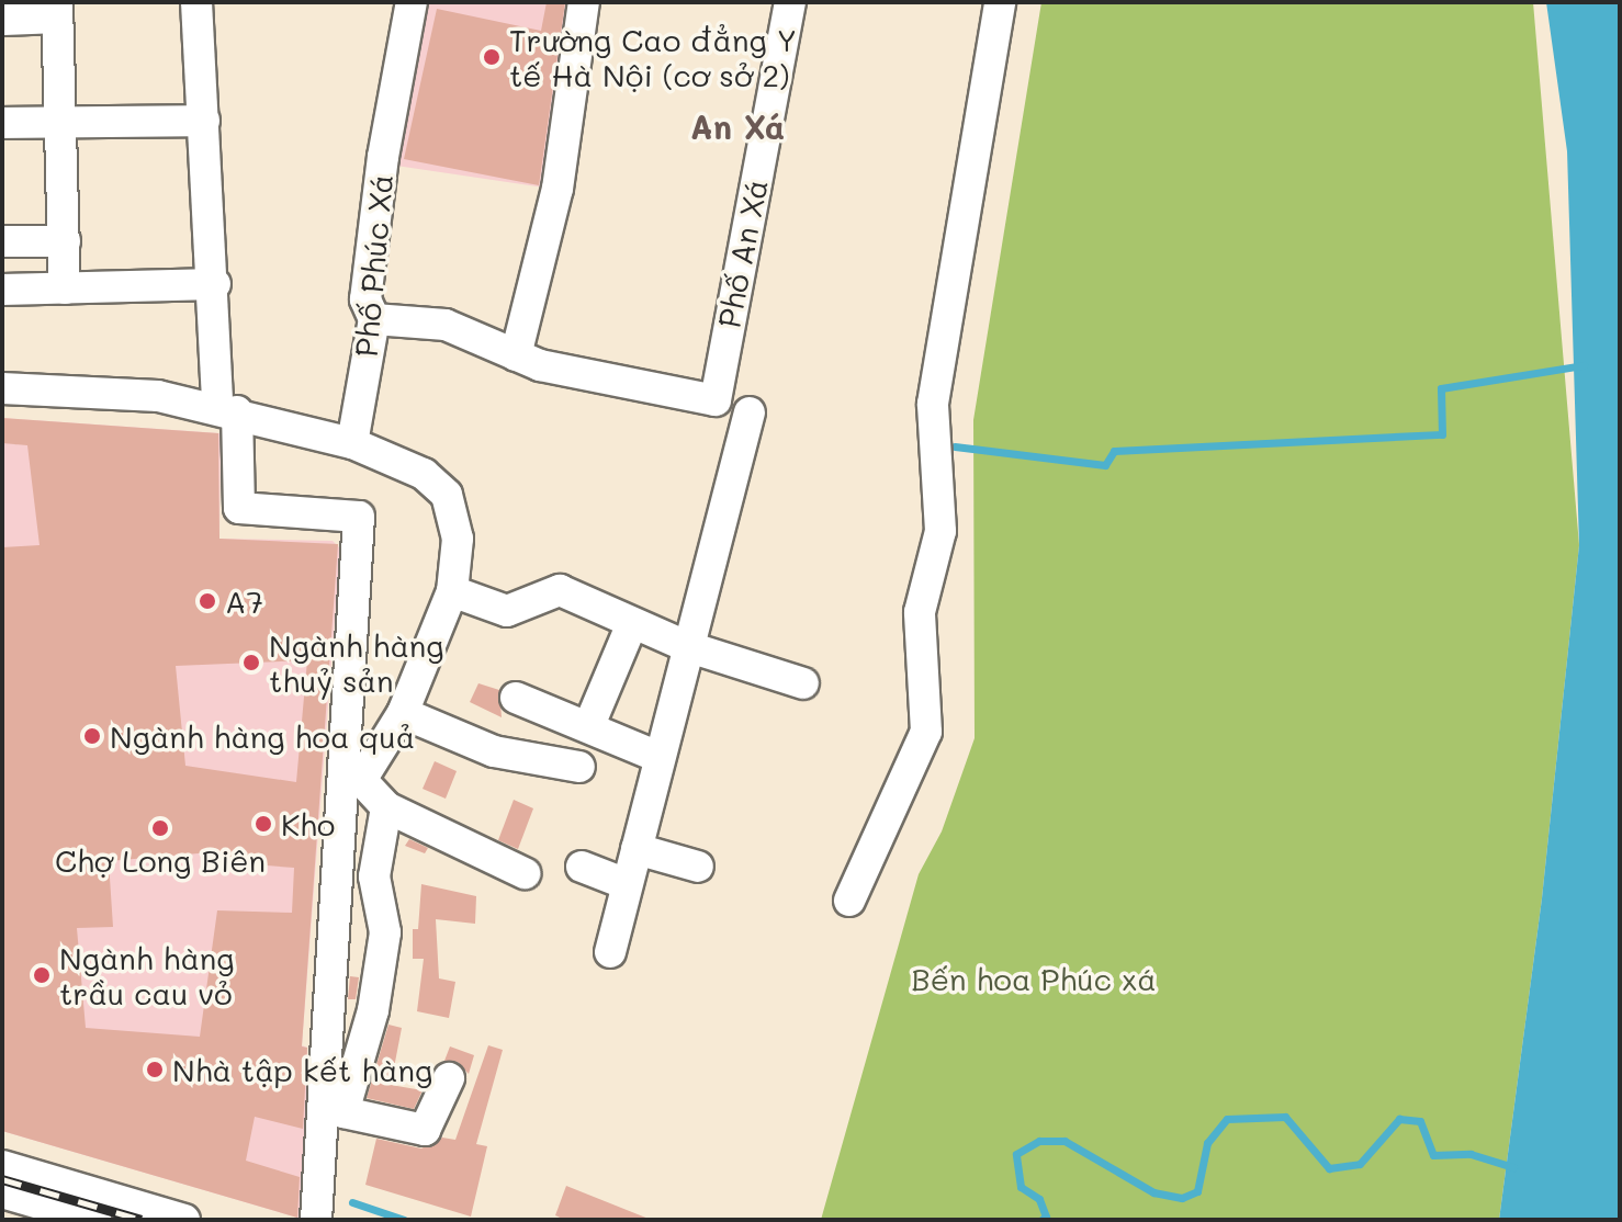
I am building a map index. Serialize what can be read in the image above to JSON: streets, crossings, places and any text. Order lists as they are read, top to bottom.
{
  "streets": {
    "street": ["Phố An Xá", "Phố Phúc Xá"]
  },
  "districts": ["An Xá"],
  "parks": ["Bến hoa Phúc xá"],
  "places": [
    "Trường Cao đẳng Y tế Hà Nội (cơ sở 2)",
    "A7",
    "Ngành hàng thuỷ sản",
    "Ngành hàng hoa quả",
    "Kho",
    "Chợ Long Biên",
    "Ngành hàng trầu cau vỏ",
    "Nhà tập kết hàng"
  ]
}
